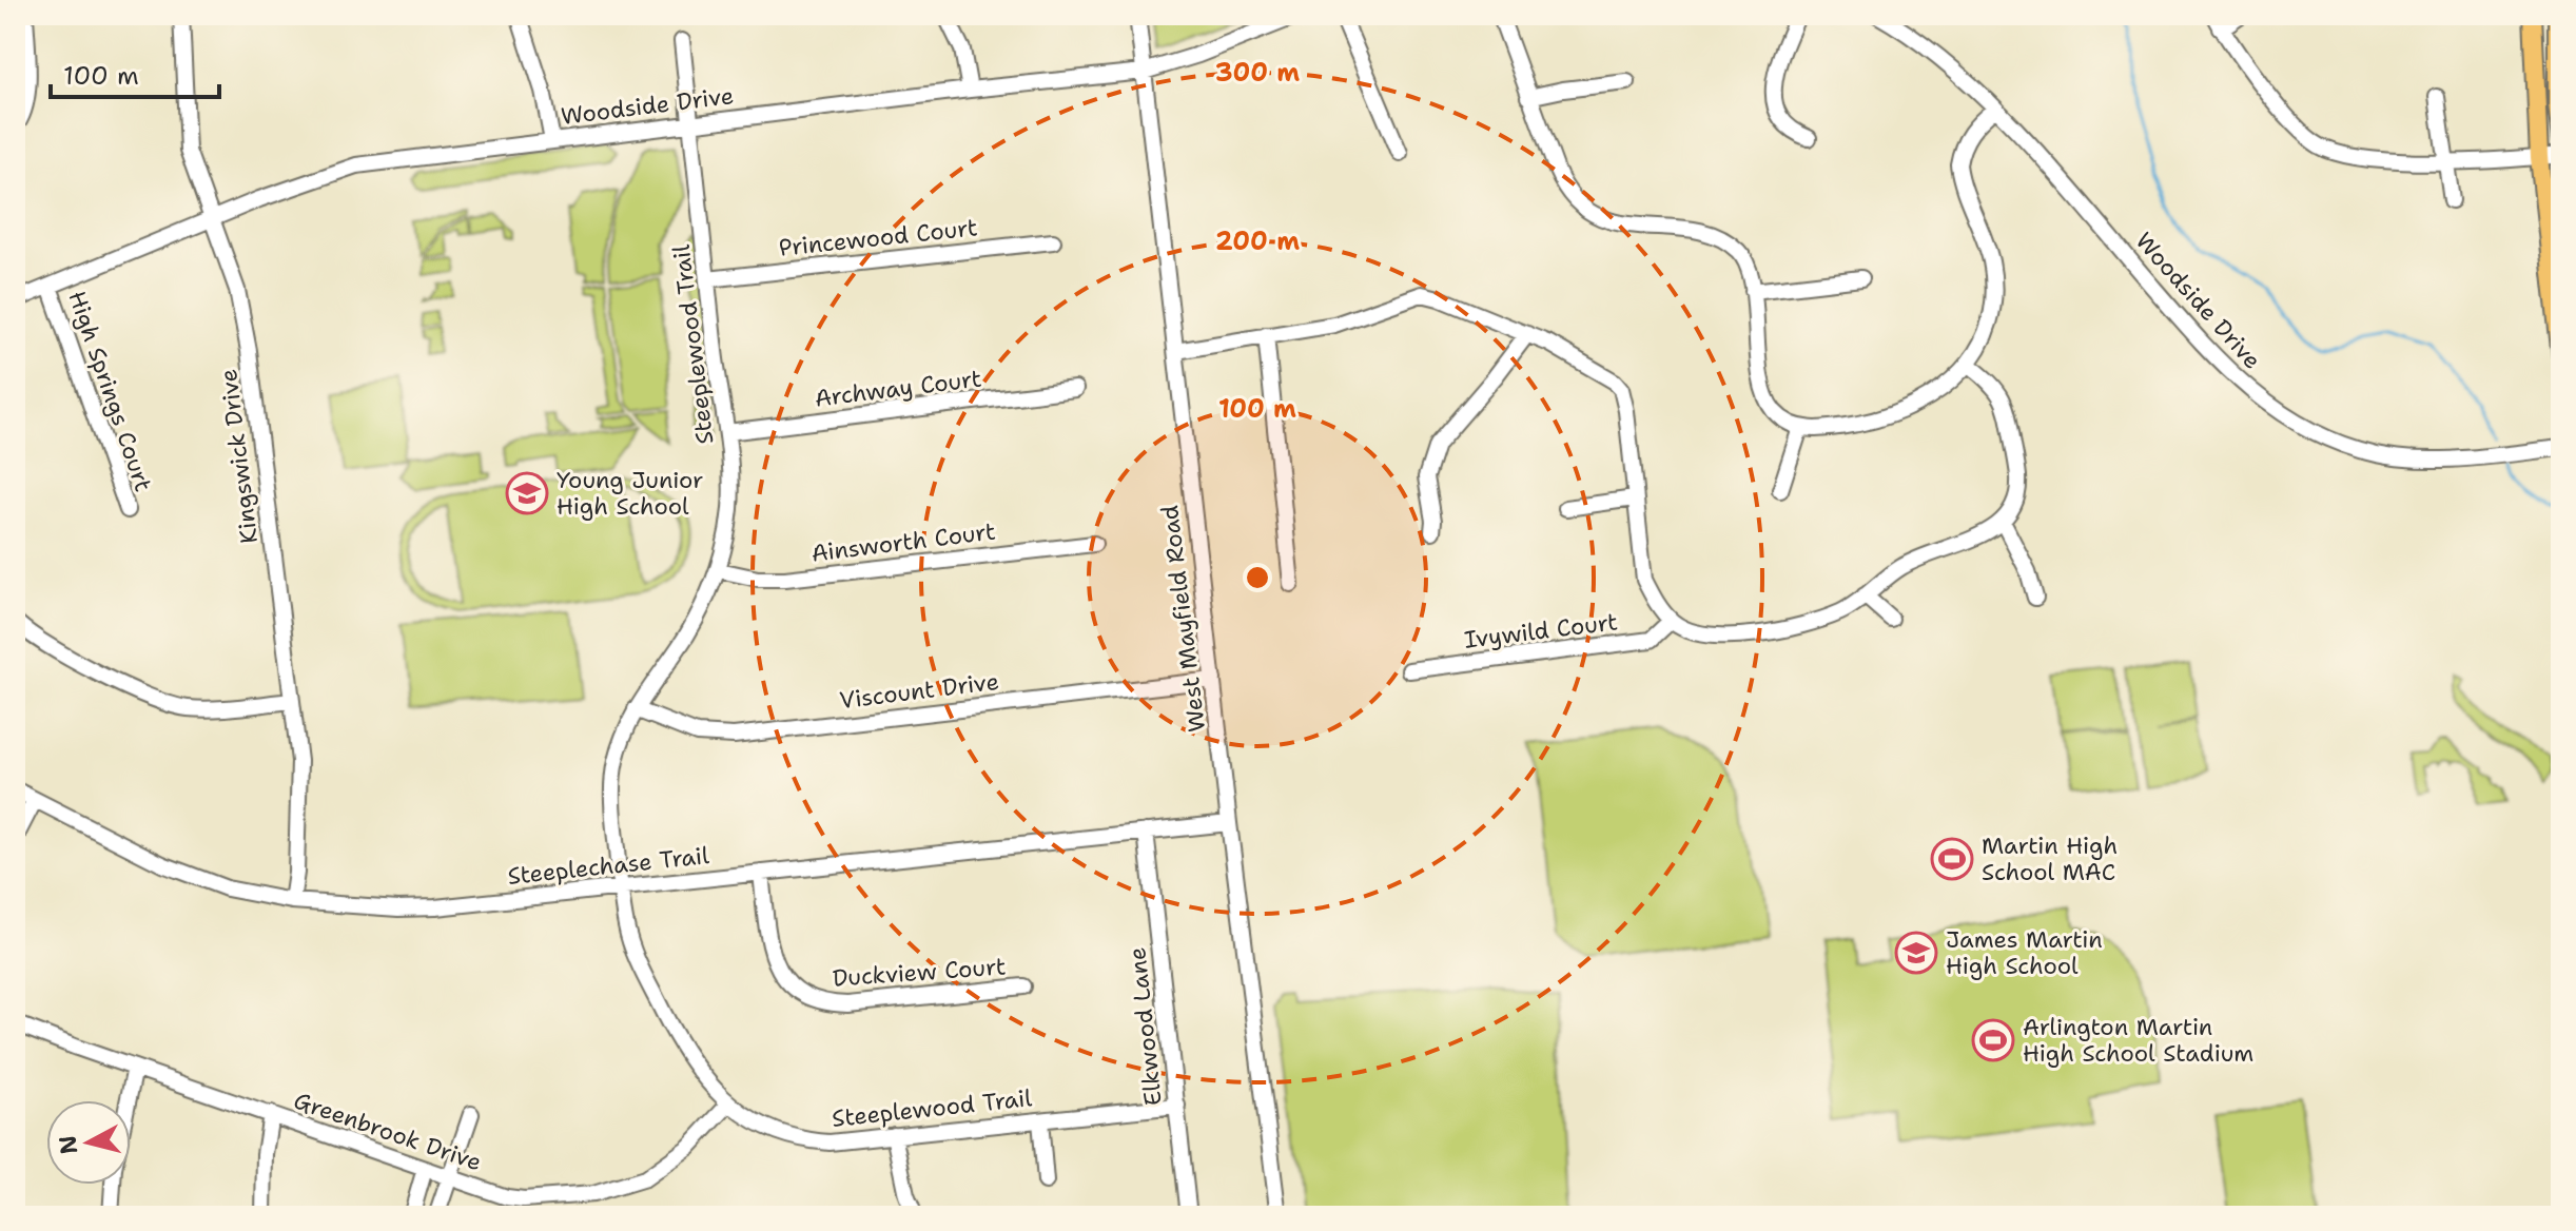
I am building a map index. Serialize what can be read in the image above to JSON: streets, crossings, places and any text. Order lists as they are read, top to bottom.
{
  "streets": {
    "street": [
      "Woodside Drive",
      "Princewood Court",
      "Steeplewood Trail",
      "Archway Court",
      "High Springs Court",
      "Kingswick Drive",
      "Ainsworth Court",
      "West Mayfield Road",
      "Ivywild Court",
      "Viscount Drive",
      "Steeplechase Trail",
      "Duckview Court",
      "Elkwood Lane",
      "Greenbrook Drive"
    ]
  },
  "crossings": [
    ["Woodside Drive", "Steeplewood Trail"],
    ["Woodside Drive", "High Springs Court"],
    ["Woodside Drive", "Kingswick Drive"],
    ["Woodside Drive", "West Mayfield Road"],
    ["Princewood Court", "Steeplewood Trail"],
    ["Steeplewood Trail", "Archway Court"],
    ["Steeplewood Trail", "Ainsworth Court"],
    ["Steeplewood Trail", "Viscount Drive"],
    ["Steeplewood Trail", "Steeplechase Trail"],
    ["Steeplewood Trail", "Elkwood Lane"],
    ["Steeplewood Trail", "Greenbrook Drive"],
    ["Kingswick Drive", "Steeplechase Trail"],
    ["West Mayfield Road", "Viscount Drive"],
    ["West Mayfield Road", "Steeplechase Trail"],
    ["Steeplechase Trail", "Duckview Court"],
    ["Steeplechase Trail", "Elkwood Lane"]
  ],
  "places": {
    "school or university": ["Young Junior High School", "James Martin High School"],
    "sports": ["Martin High School MAC", "Arlington Martin High School Stadium"]
  },
  "scale_bar": "100 m",
  "north": "left",
  "rings": ["300 m", "200 m", "100 m"]
}
